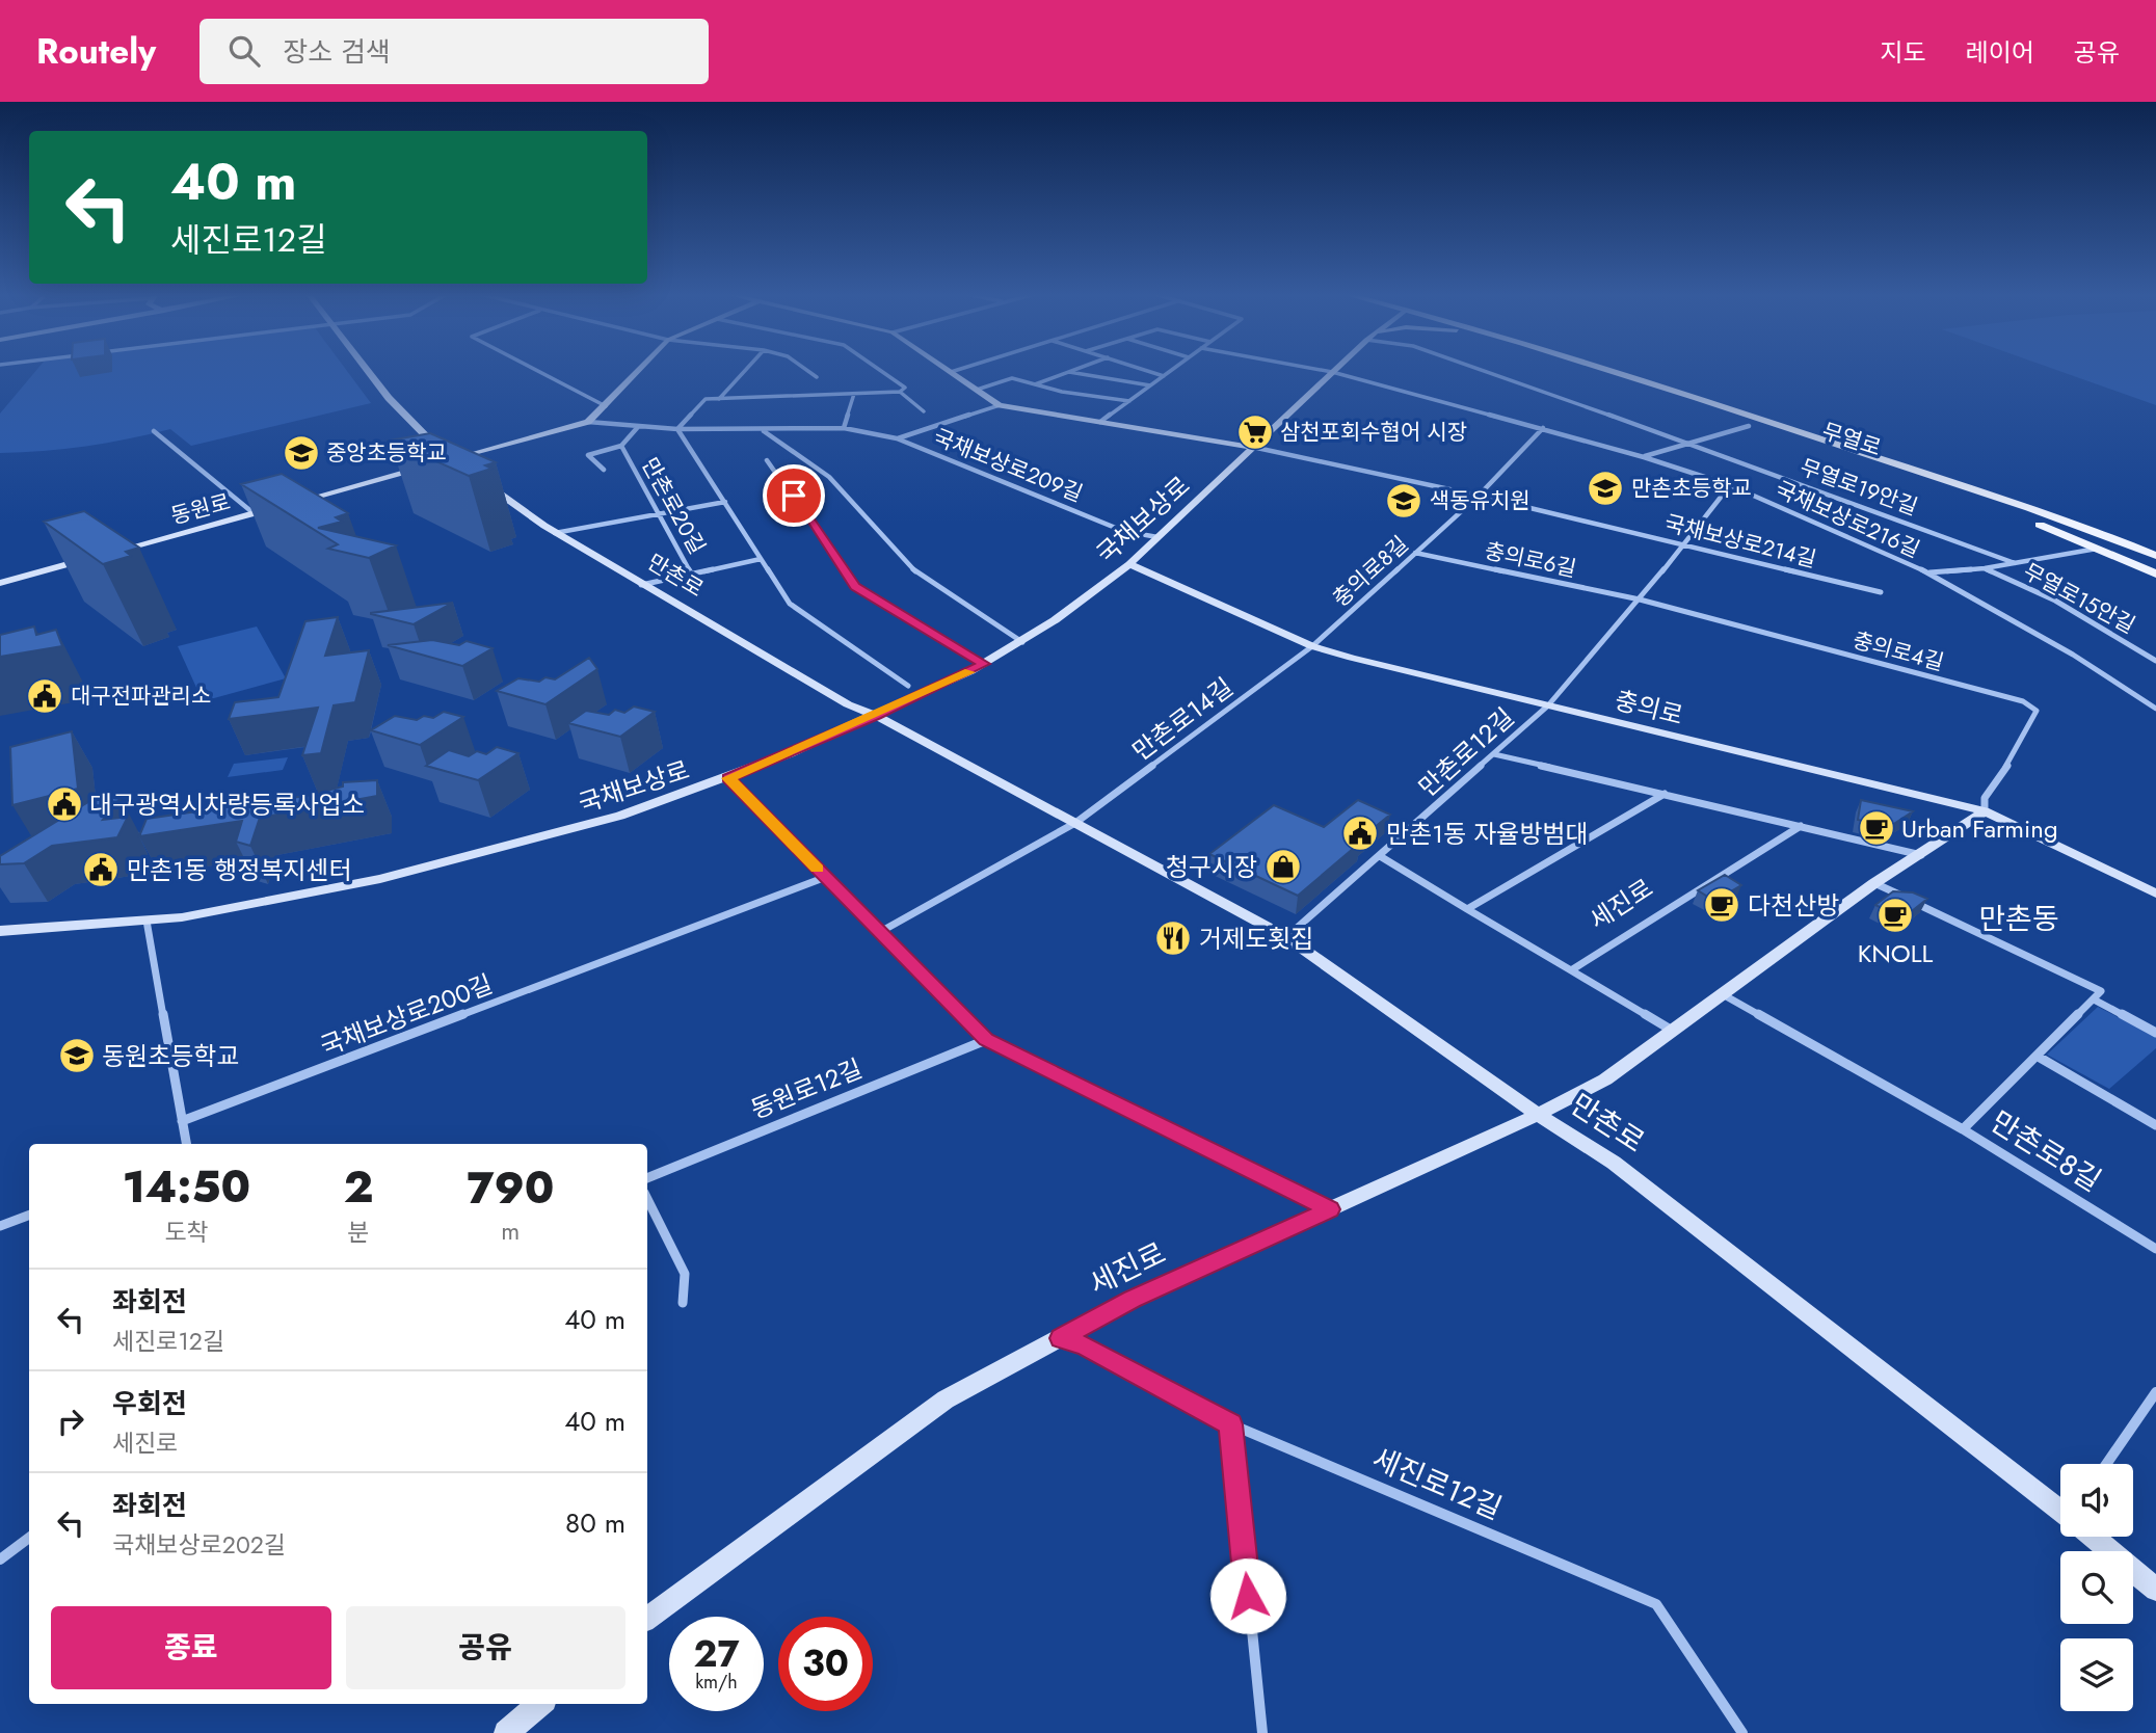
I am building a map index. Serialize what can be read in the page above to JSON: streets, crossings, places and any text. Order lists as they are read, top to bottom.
{
  "streets": {
    "main road": [
      "무열로",
      "동원로",
      "국채보상로",
      "만촌로",
      "충의로",
      "세진로"
    ],
    "street": [
      "국채보상로209길",
      "무열로19안길",
      "만촌로20길",
      "국채보상로216길",
      "국채보상로214길",
      "충의로6길",
      "충의로8길",
      "무열로15안길",
      "충의로4길",
      "만촌로14길",
      "만촌로12길",
      "국채보상로200길",
      "동원로12길",
      "만촌로8길",
      "세진로12길"
    ]
  },
  "crossings": [
    ["국채보상로209길", "만촌로20길"],
    ["국채보상로209길", "국채보상로"],
    ["만촌로20길", "만촌로"],
    ["국채보상로", "국채보상로216길"],
    ["국채보상로", "국채보상로214길"],
    ["국채보상로", "만촌로"],
    ["국채보상로", "충의로"],
    ["국채보상로216길", "충의로8길"],
    ["국채보상로214길", "충의로8길"],
    ["충의로6길", "충의로8길"],
    ["충의로6길", "충의로4길"],
    ["충의로8길", "충의로"],
    ["충의로8길", "만촌로14길"],
    ["만촌로", "만촌로14길"],
    ["만촌로", "만촌로12길"],
    ["만촌로", "세진로"],
    ["충의로4길", "충의로"],
    ["충의로4길", "세진로"],
    ["충의로", "만촌로14길"],
    ["충의로", "만촌로12길"],
    ["충의로", "세진로"],
    ["세진로", "만촌로8길"],
    ["세진로", "세진로12길"]
  ],
  "districts": ["만촌동"],
  "places": {
    "supermarket": ["삼천포회수협어 시장"],
    "school or university": [
      "중앙초등학교",
      "만촌초등학교",
      "색동유치원",
      "동원초등학교"
    ],
    "public building": [
      "대구전파관리소",
      "대구광역시차량등록사업소",
      "만촌1동 자율방범대",
      "만촌1동 행정복지센터"
    ],
    "cafe": ["Urban Farming", "다천산방", "KNOLL"],
    "shop": ["청구시장"],
    "restaurant": ["거제도횟집"]
  },
  "page": {
    "header": "Routely",
    "search": "장소 검색",
    "nav": ["지도", "레이어", "공유"],
    "turn": ["40 m", "세진로12길"],
    "eta": [
      "14:50",
      "도착",
      "2",
      "분",
      "790",
      "m"
    ],
    "list": [
      {
        "name": "좌회전",
        "note": "세진로12길",
        "value": "40 m"
      },
      {
        "name": "우회전",
        "note": "세진로",
        "value": "40 m"
      },
      {
        "name": "좌회전",
        "note": "국채보상로202길",
        "value": "80 m"
      }
    ],
    "buttons": ["종료", "공유"],
    "speed": "27 km/h",
    "limit": "30"
  }
}
